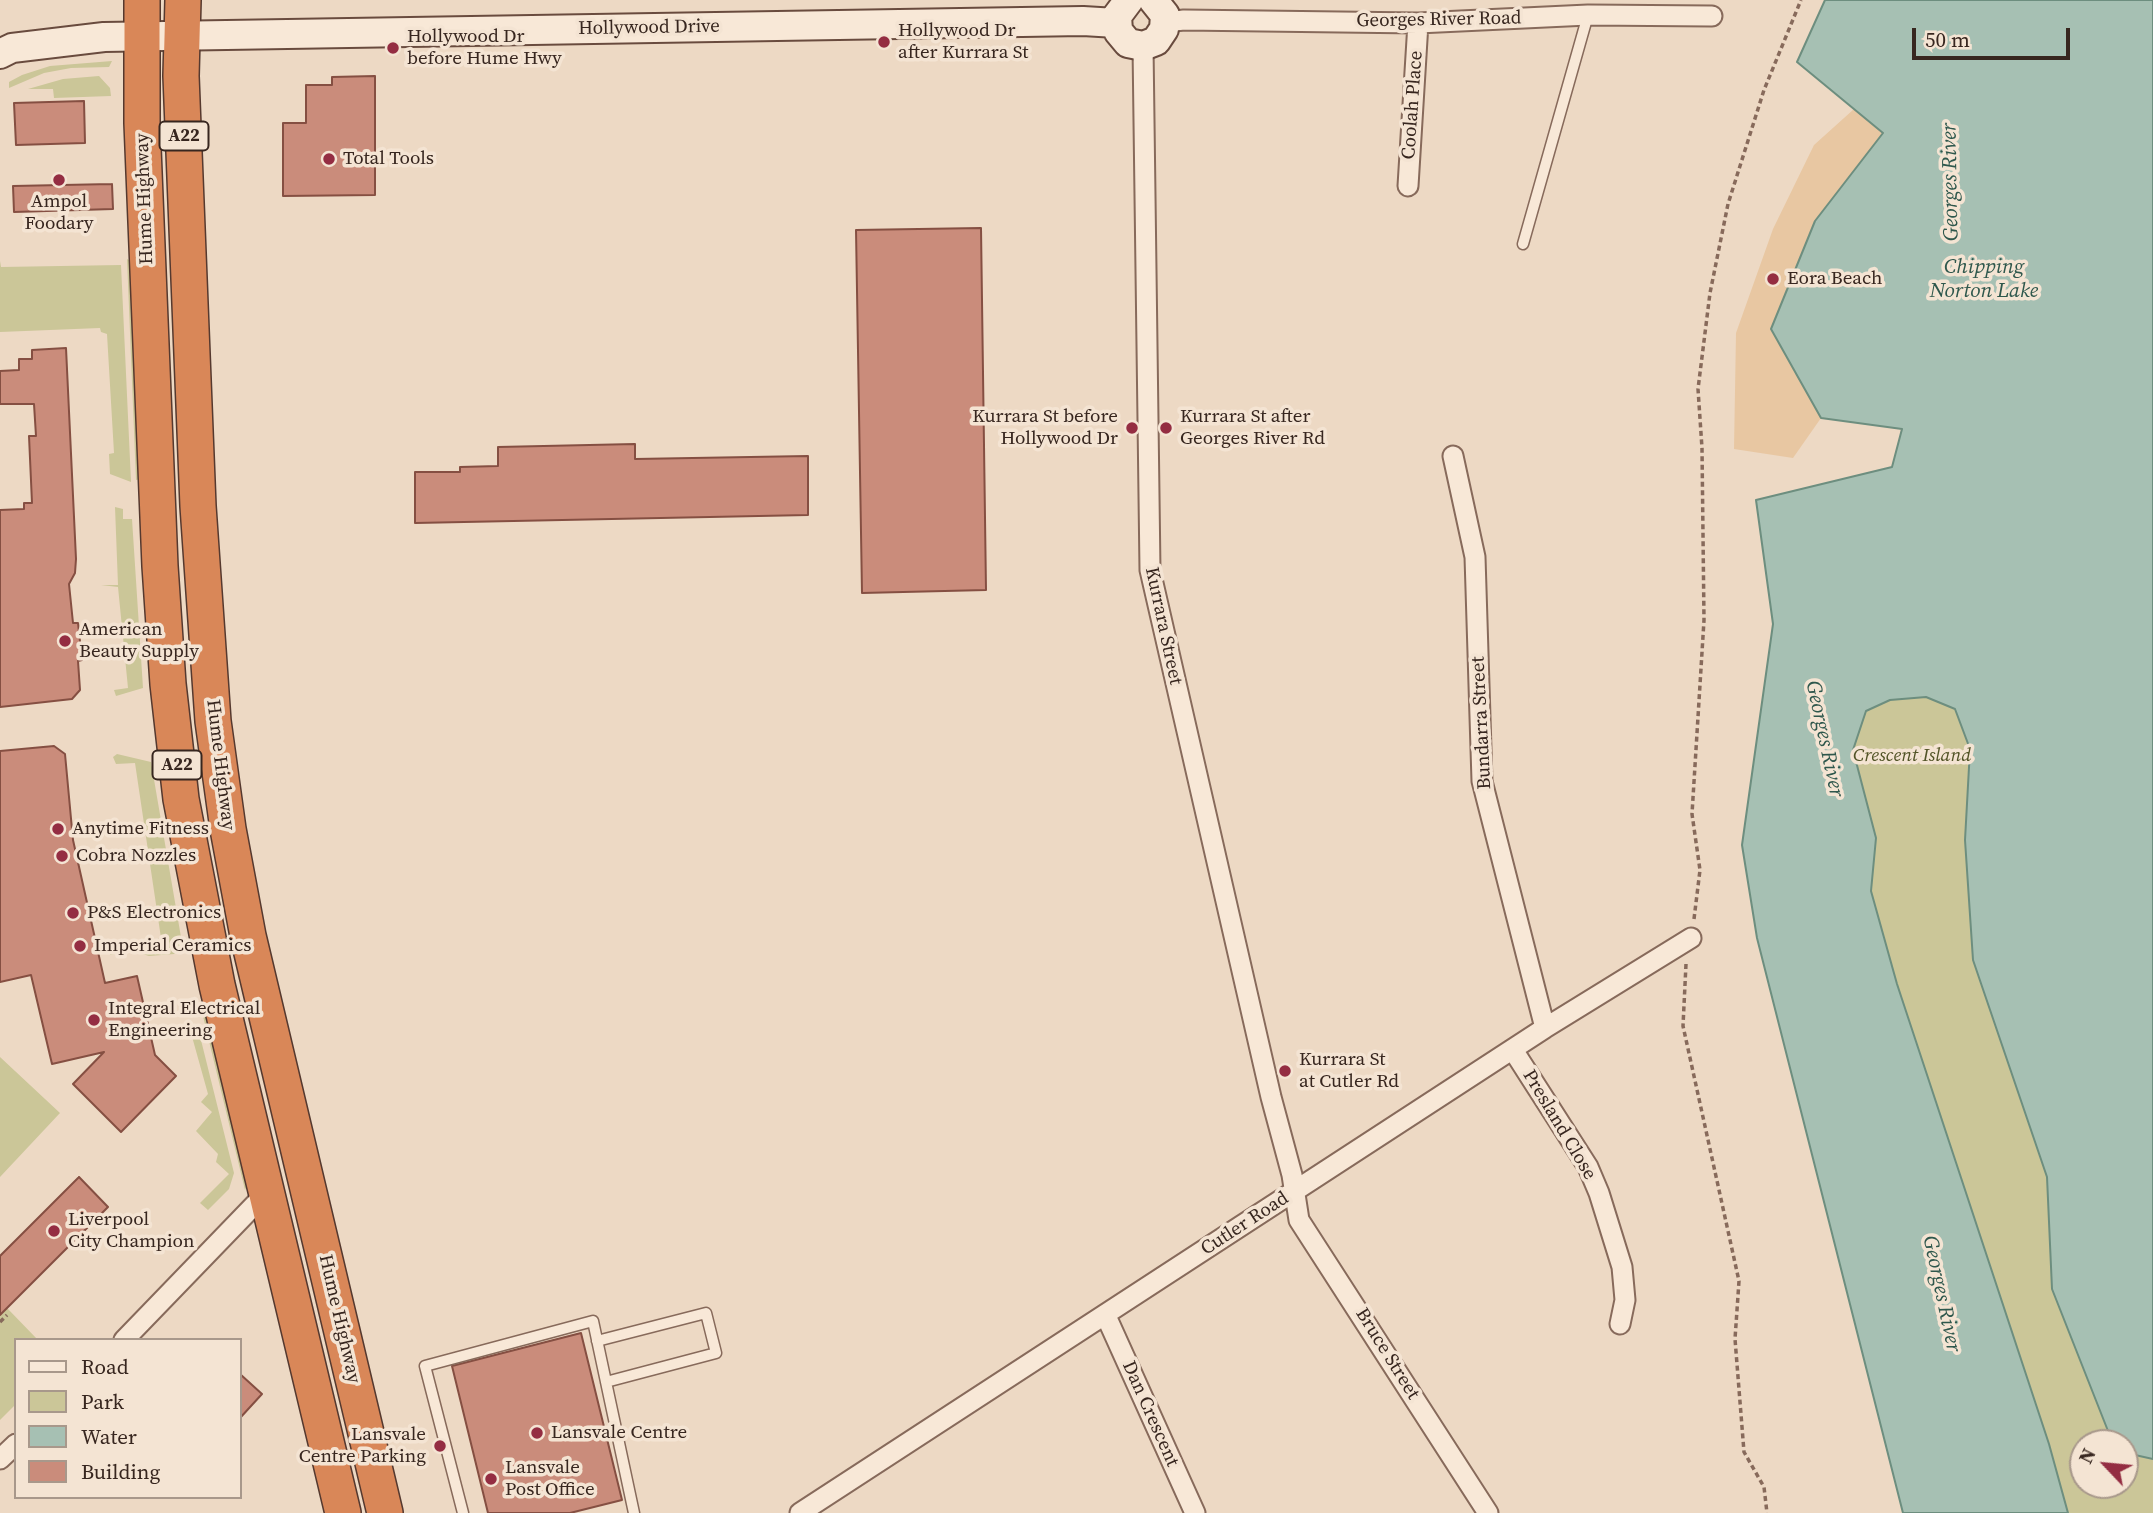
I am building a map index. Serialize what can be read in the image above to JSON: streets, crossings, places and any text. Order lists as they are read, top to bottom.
{
  "streets": {
    "highway": ["A22", "Hume Highway"],
    "street": [
      "Georges River Road",
      "Hollywood Drive",
      "Coolah Place",
      "Kurrara Street",
      "Bundarra Street",
      "Presland Close",
      "Cutler Road",
      "Bruce Street",
      "Dan Crescent"
    ]
  },
  "crossings": [
    ["Georges River Road", "Coolah Place"],
    ["Hollywood Drive", "Hume Highway"],
    ["Kurrara Street", "Cutler Road"],
    ["Kurrara Street", "Bruce Street"],
    ["Bundarra Street", "Cutler Road"],
    ["Presland Close", "Cutler Road"],
    ["Cutler Road", "Bruce Street"],
    ["Cutler Road", "Dan Crescent"]
  ],
  "water": ["Georges River", "Chipping Norton Lake"],
  "parks": ["Crescent Island"],
  "places": [
    "Hollywood Dr after Kurrara St",
    "Hollywood Dr before Hume Hwy",
    "Total Tools",
    "Ampol Foodary",
    "Eora Beach",
    "Kurrara St before Hollywood Dr",
    "Kurrara St after Georges River Rd",
    "American Beauty Supply",
    "Anytime Fitness",
    "Cobra Nozzles",
    "P&S Electronics",
    "Imperial Ceramics",
    "Integral Electrical Engineering",
    "Kurrara St at Cutler Rd",
    "Liverpool City Champion",
    "Lansvale Centre",
    "Lansvale Centre Parking",
    "Lansvale Post Office"
  ],
  "legend": [
    "Road",
    "Park",
    "Water",
    "Building"
  ],
  "scale_bar": "50 m",
  "north": "top left"
}
